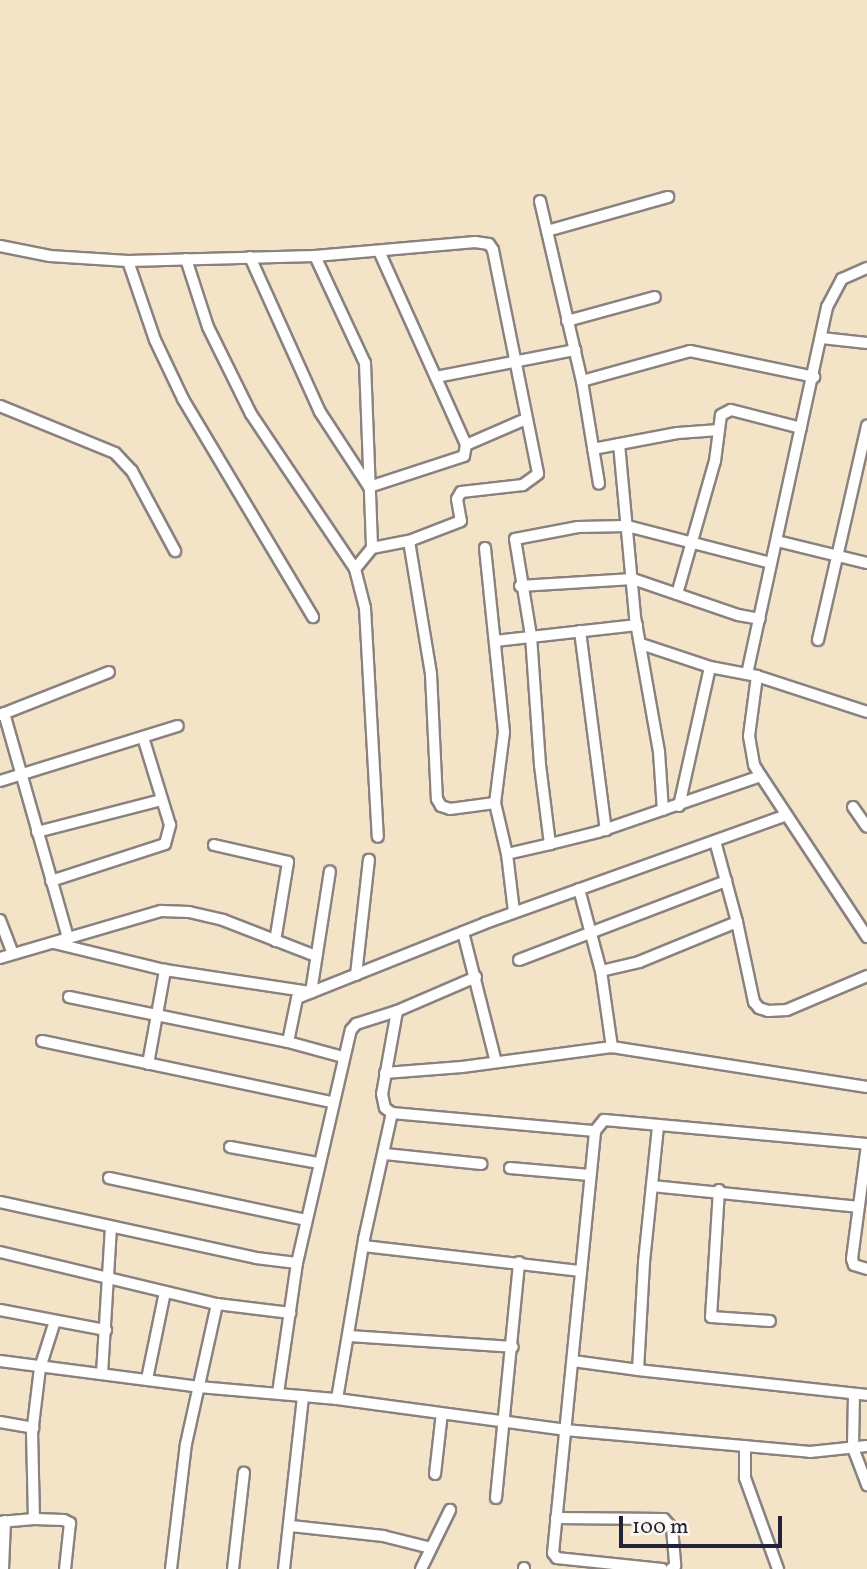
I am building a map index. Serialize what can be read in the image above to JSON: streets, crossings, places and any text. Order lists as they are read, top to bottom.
{
  "scale_bar": "100 m"
}
